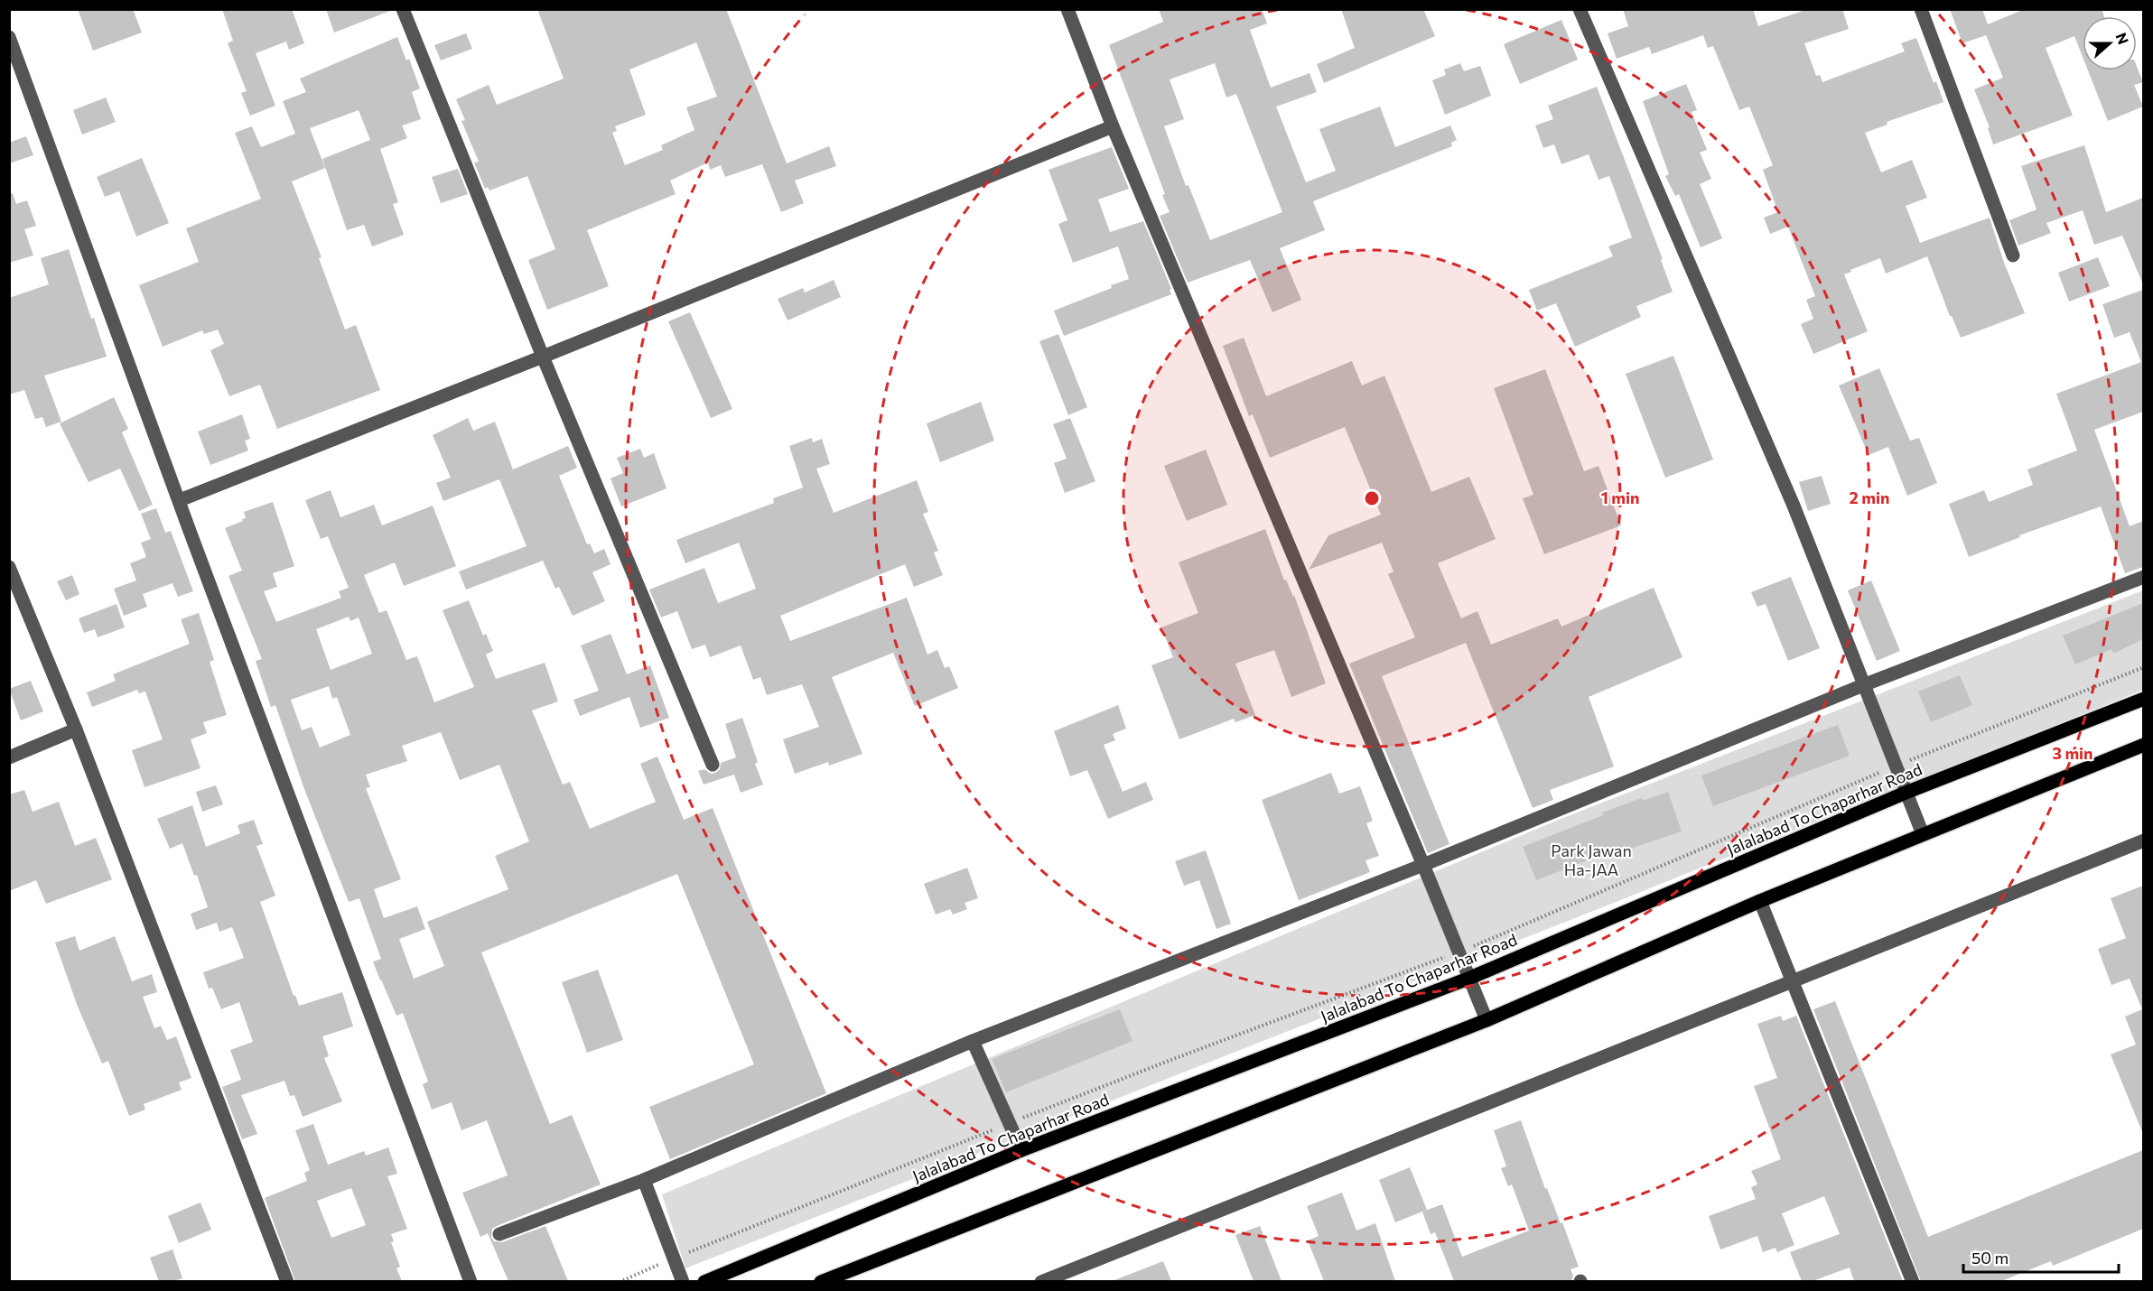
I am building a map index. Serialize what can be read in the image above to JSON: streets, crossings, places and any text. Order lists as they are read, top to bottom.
{
  "streets": {
    "main road": ["Jalalabad To Chaparhar Road"]
  },
  "parks": ["Park Jawan Ha-JAA"],
  "scale_bar": "50 m",
  "north": "right",
  "rings": ["1 min", "2 min", "3 min"]
}
